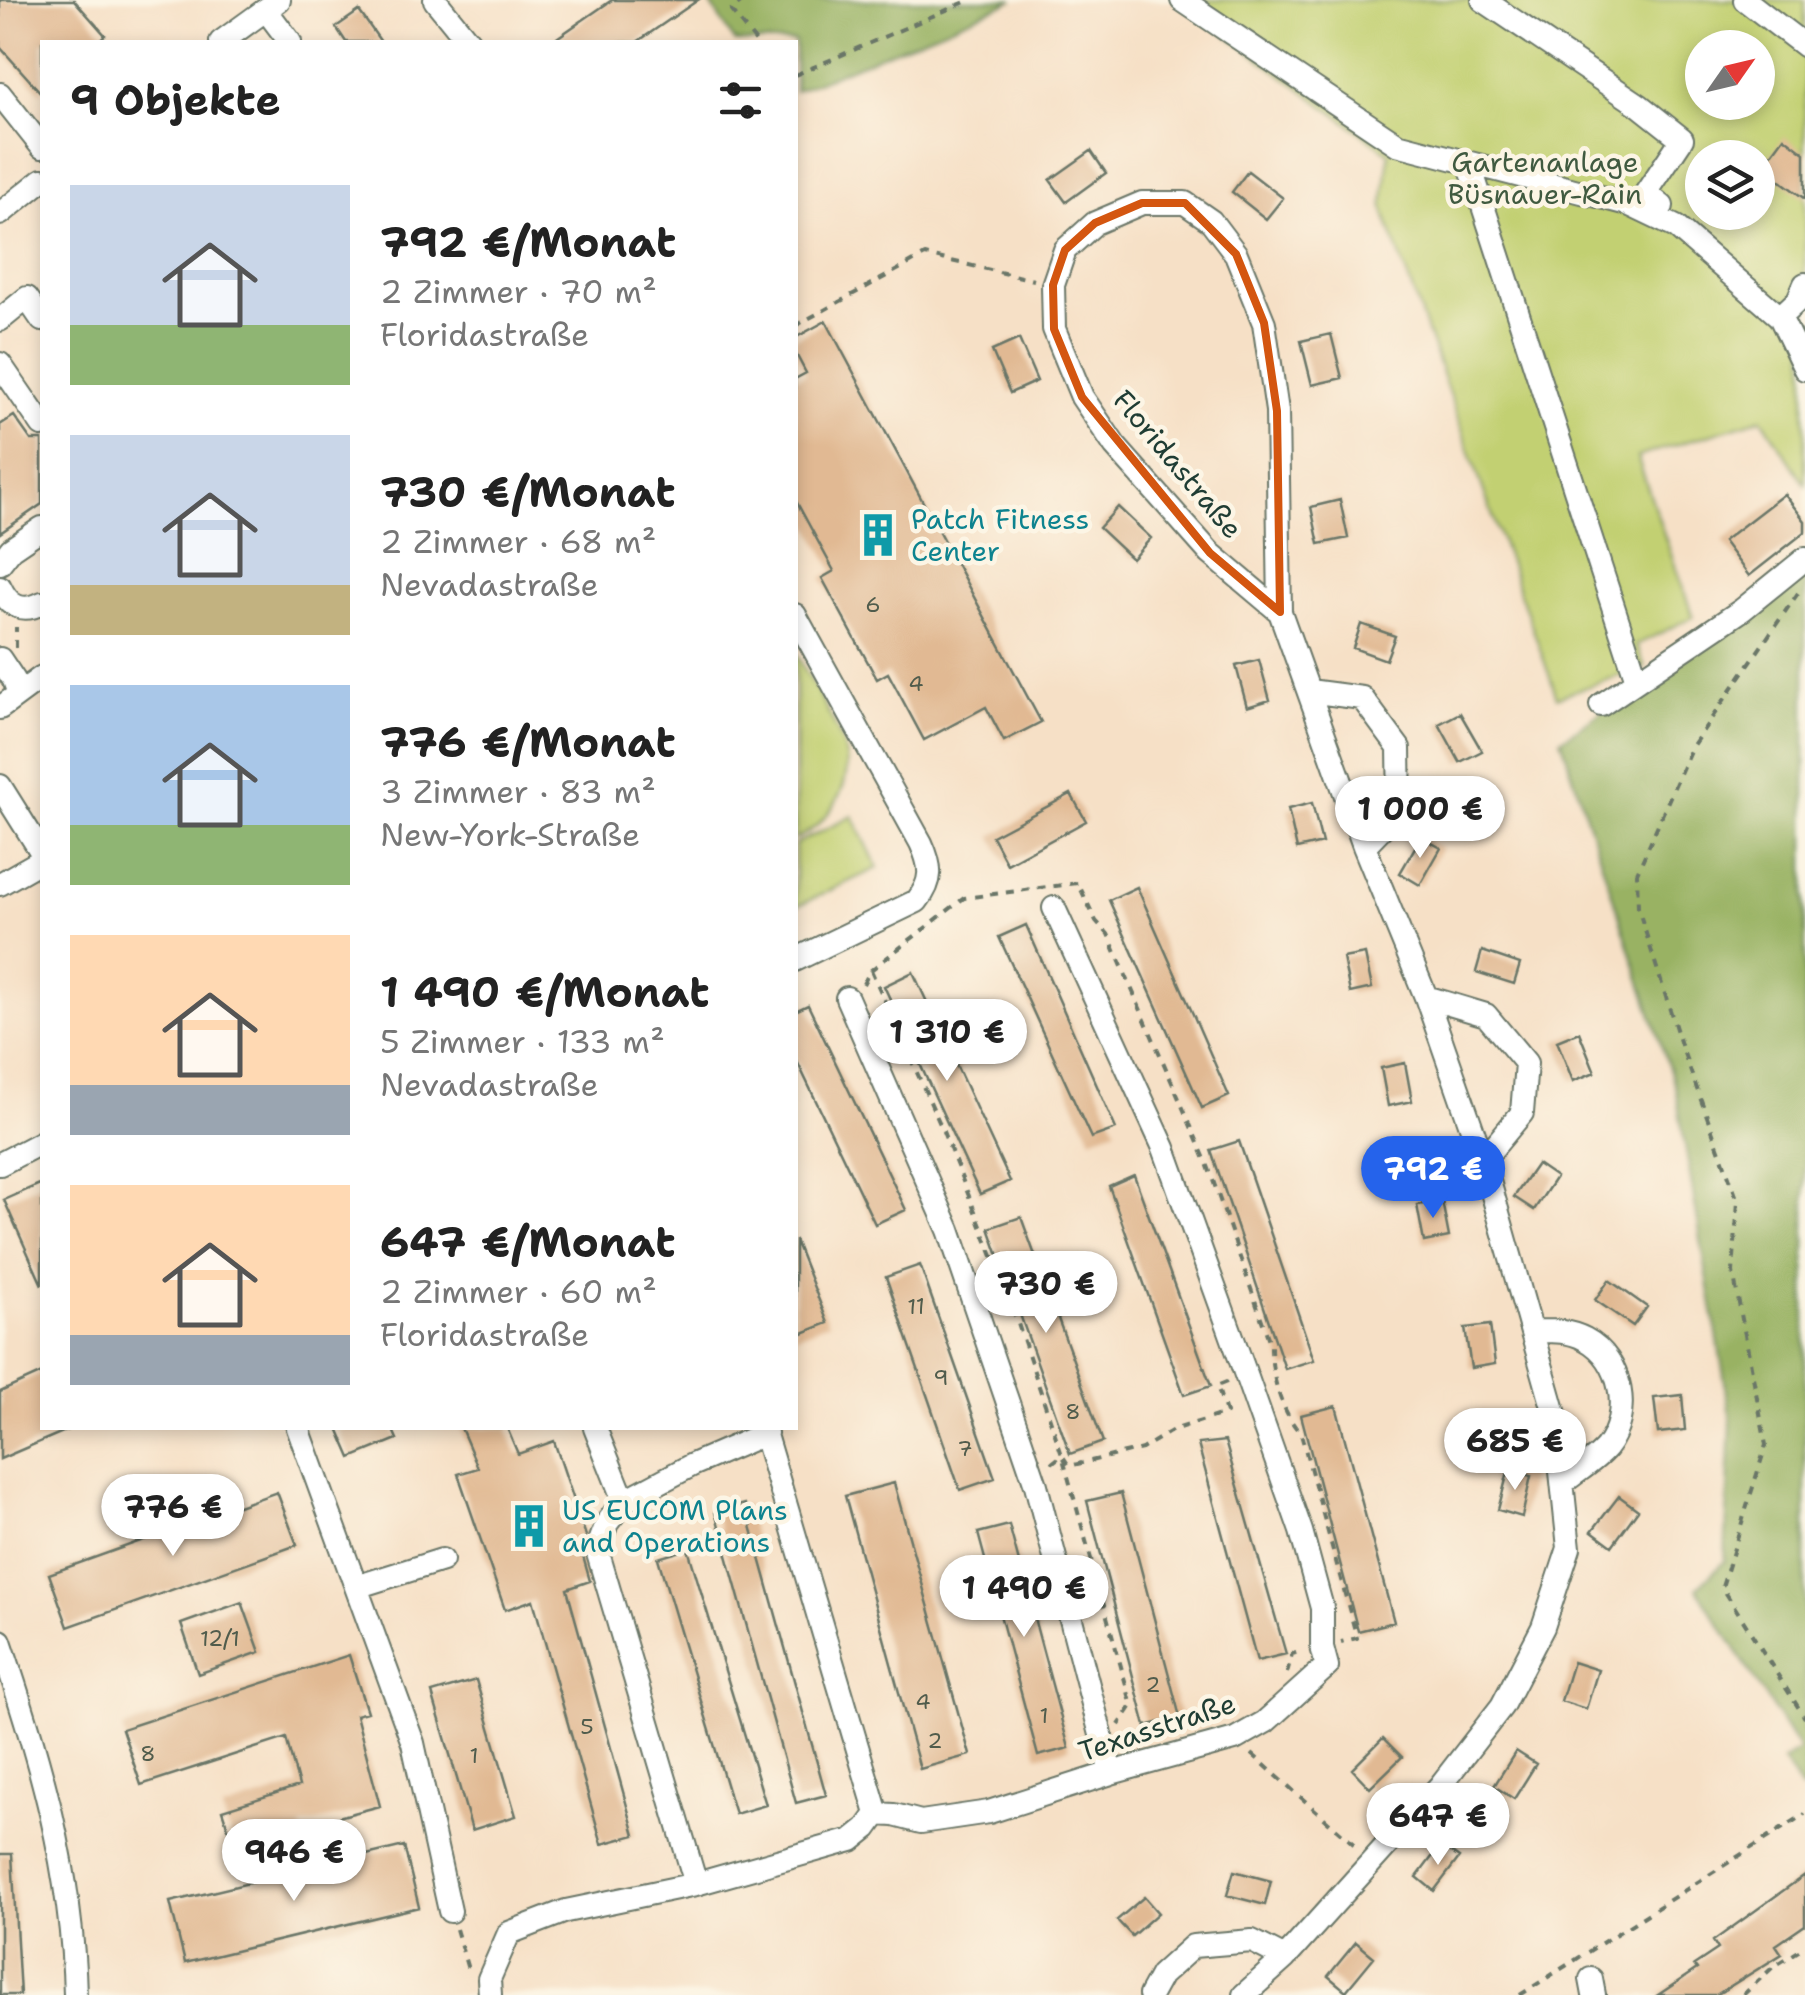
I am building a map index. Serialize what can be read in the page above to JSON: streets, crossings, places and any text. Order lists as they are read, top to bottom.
{
  "streets": {
    "street": ["Floridastraße", "Texasstraße"]
  },
  "parks": ["Gartenanlage Büsnauer-Rain"],
  "places": {
    "building": ["Patch Fitness Center", "US EUCOM Plans and Operations"]
  },
  "house_numbers": [
    "6",
    "4",
    "11",
    "9",
    "8",
    "7",
    "12/1",
    "2",
    "4",
    "1",
    "5",
    "2",
    "8",
    "1"
  ],
  "north": "top right",
  "page": {
    "heading": "9 Objekte",
    "list": [
      {
        "name": "792 €/Monat",
        "note": "2 Zimmer · 70 m² · Floridastraße"
      },
      {
        "name": "730 €/Monat",
        "note": "2 Zimmer · 68 m² · Nevadastraße"
      },
      {
        "name": "776 €/Monat",
        "note": "3 Zimmer · 83 m² · New-York-Straße"
      },
      {
        "name": "1 490 €/Monat",
        "note": "5 Zimmer · 133 m² · Nevadastraße"
      },
      {
        "name": "647 €/Monat",
        "note": "2 Zimmer · 60 m² · Floridastraße"
      }
    ],
    "price": [
      "1 000 €",
      "1 310 €",
      "792 €",
      "730 €",
      "685 €",
      "776 €",
      "1 490 €",
      "647 €",
      "946 €"
    ]
  }
}
